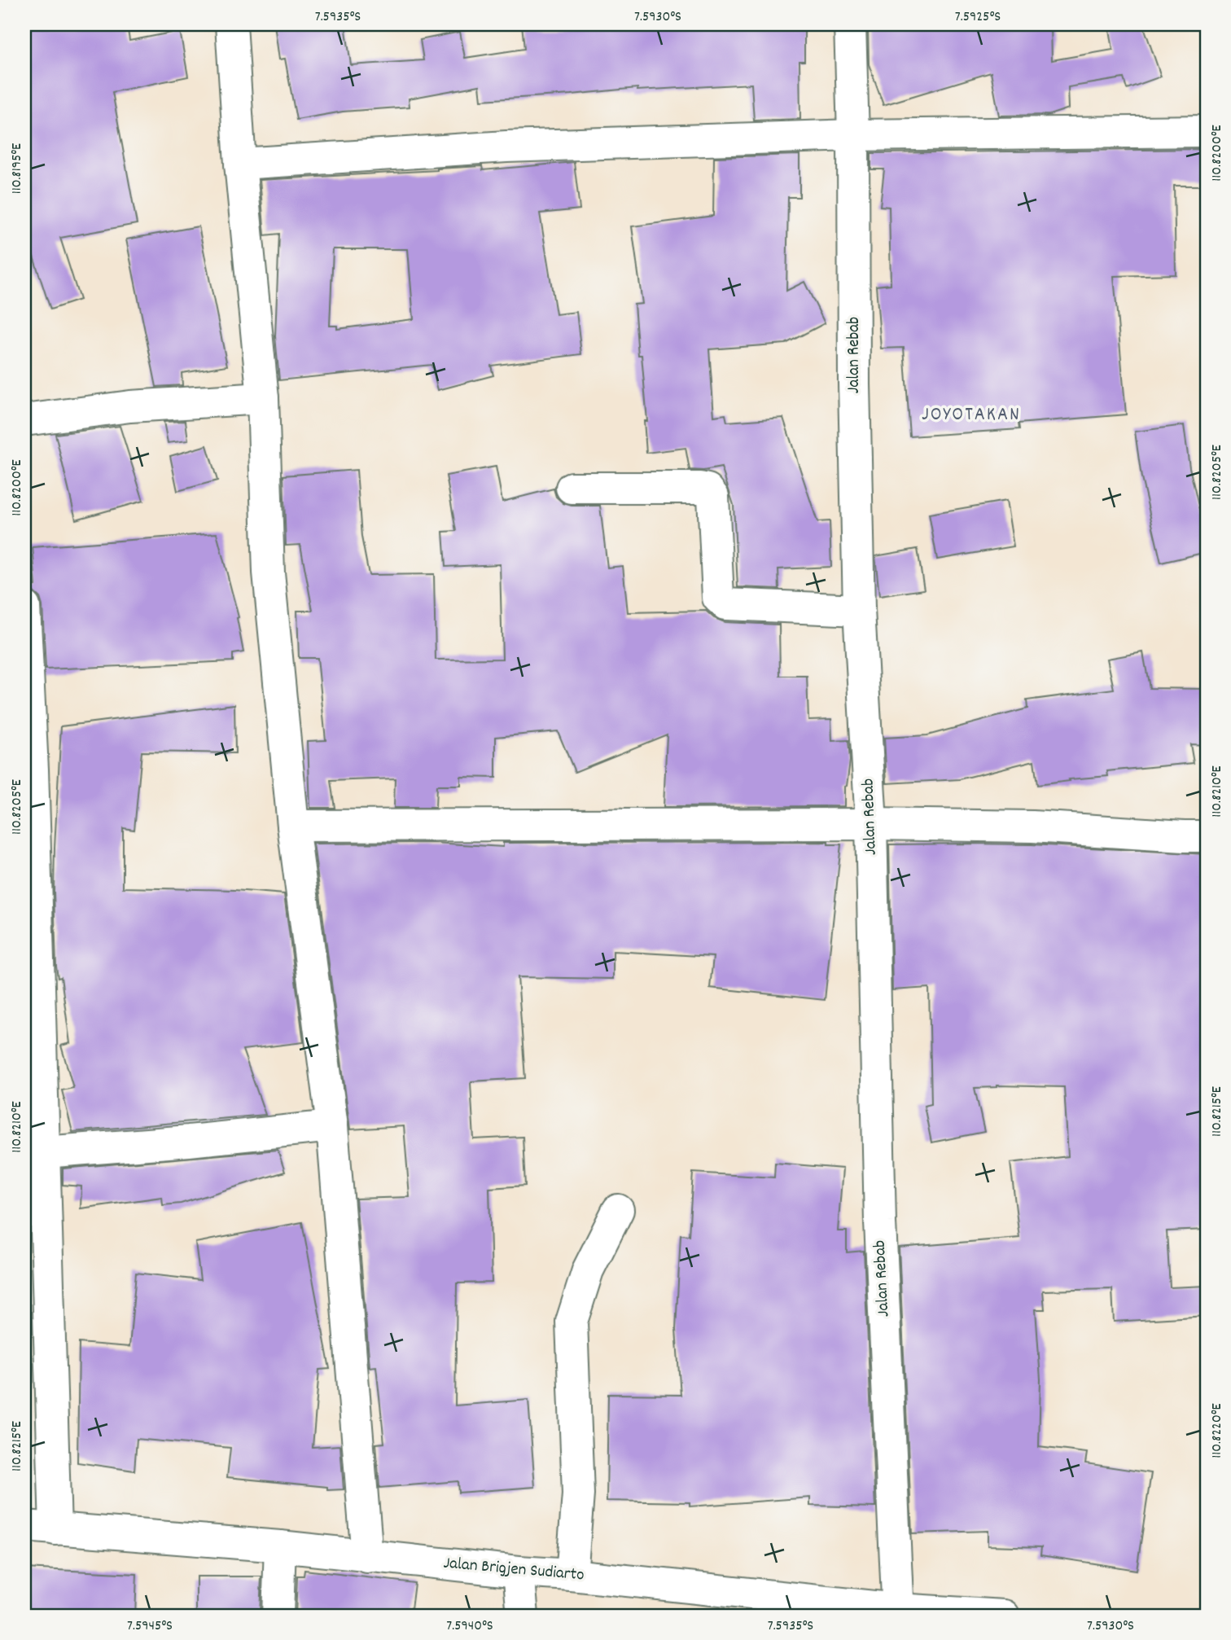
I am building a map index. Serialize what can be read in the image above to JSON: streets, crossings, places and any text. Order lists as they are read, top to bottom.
{
  "streets": {
    "street": ["Jalan Rebab", "Jalan Brigjen Sudiarto"]
  },
  "crossings": [
    ["Jalan Rebab", "Jalan Brigjen Sudiarto"]
  ],
  "districts": ["JOYOTAKAN"],
  "coordinates": [
    "7.5935°S",
    "7.5930°S",
    "7.5925°S",
    "110.8200°E",
    "110.8195°E",
    "110.8205°E",
    "110.8210°E",
    "110.8215°E",
    "110.8220°E",
    "7.5945°S",
    "7.5940°S"
  ]
}
